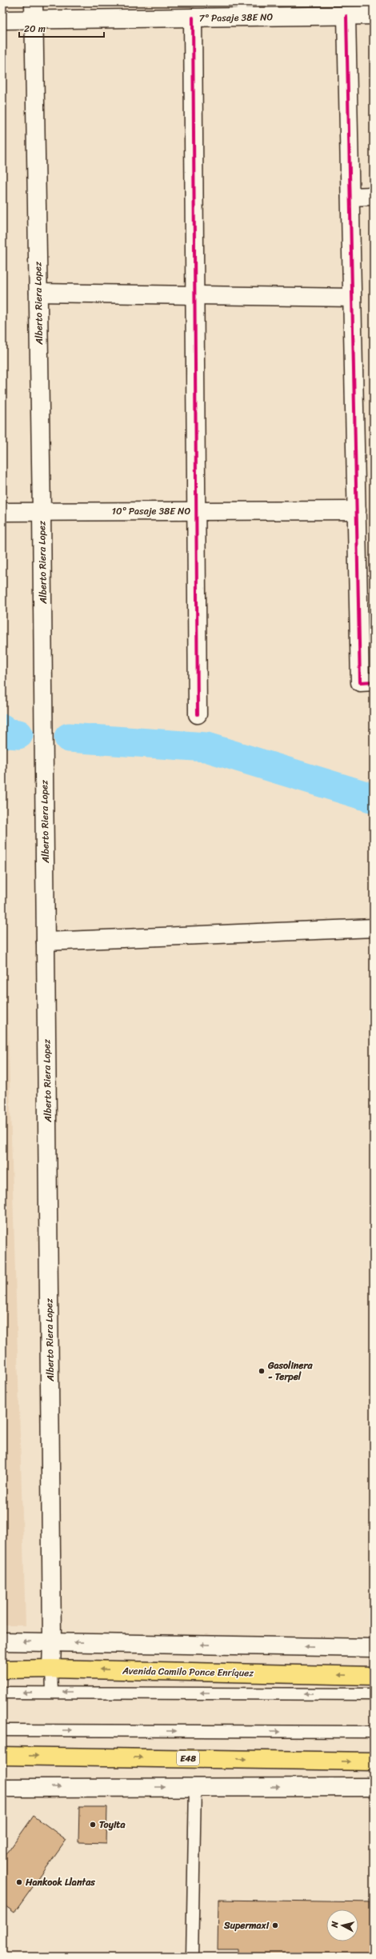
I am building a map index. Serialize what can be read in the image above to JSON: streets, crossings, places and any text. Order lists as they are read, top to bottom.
{
  "streets": {
    "main road": ["Avenida Camilo Ponce Enríquez", "E48"],
    "street": ["7° Pasaje 38E NO", "Alberto Riera Lopez", "10° Pasaje 38E NO"]
  },
  "crossings": [
    ["7° Pasaje 38E NO", "Alberto Riera Lopez"],
    ["Alberto Riera Lopez", "10° Pasaje 38E NO"],
    ["Alberto Riera Lopez", "Avenida Camilo Ponce Enríquez"]
  ],
  "places": [
    "Gasolinera - Terpel",
    "Toyita",
    "Hankook Llantas",
    "Supermaxi"
  ],
  "scale_bar": "20 m",
  "north": "left"
}
